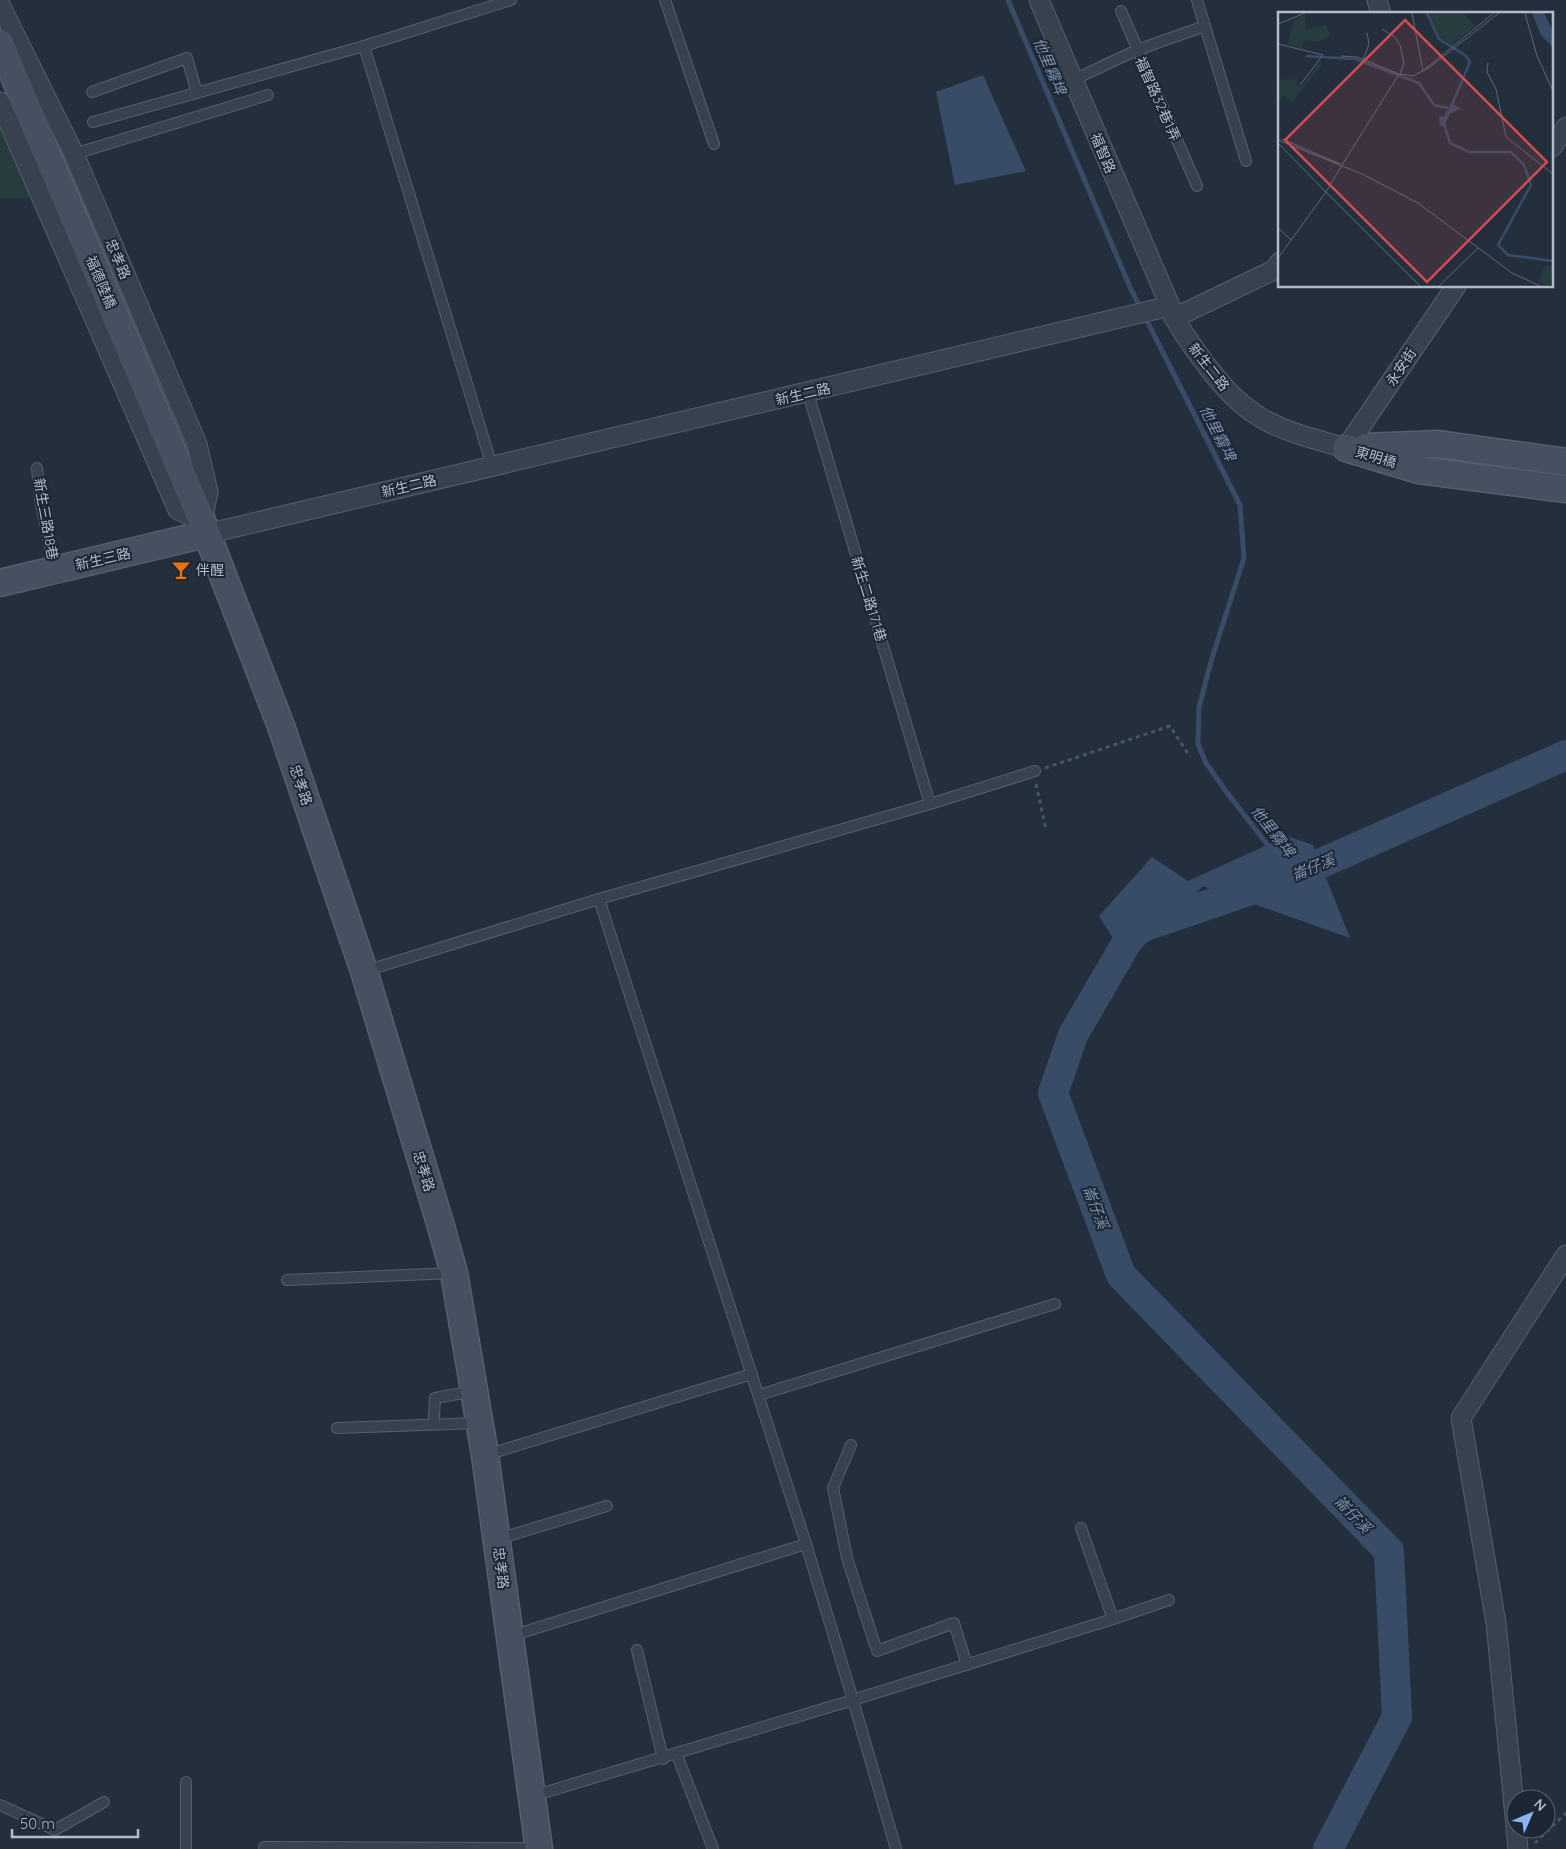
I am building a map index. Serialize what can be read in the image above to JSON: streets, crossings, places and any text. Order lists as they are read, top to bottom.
{
  "streets": {
    "main road": [
      "忠孝路",
      "福德陸橋",
      "東明橋",
      "新生三路"
    ],
    "street": ["福智路", "新生二路", "永安街"],
    "lane": ["福智路32巷1弄", "新生三路18巷", "新生二路171巷"]
  },
  "crossings": [
    ["福智路", "新生二路"],
    ["忠孝路", "福德陸橋"],
    ["忠孝路", "新生二路"],
    ["忠孝路", "新生三路"],
    ["福德陸橋", "新生二路"],
    ["福德陸橋", "新生三路"],
    ["新生二路", "永安街"],
    ["新生二路", "東明橋"],
    ["新生二路", "新生三路"],
    ["新生二路", "新生二路171巷"],
    ["永安街", "東明橋"],
    ["新生三路18巷", "新生三路"]
  ],
  "water": ["他里霧埤", "崙仔溪"],
  "places": {
    "bar": ["伴醒"]
  },
  "scale_bar": "50 m",
  "north": "top right"
}
